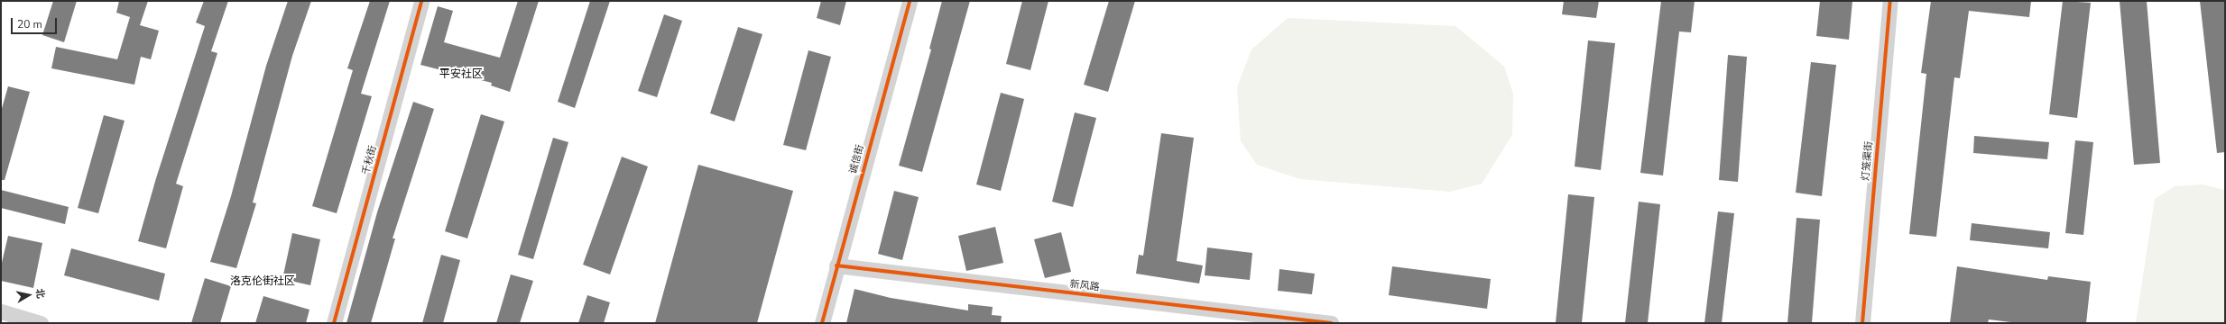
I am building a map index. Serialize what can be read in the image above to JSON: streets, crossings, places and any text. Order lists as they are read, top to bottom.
{
  "streets": {
    "street": [
      "诚信街",
      "千秋街",
      "灯笼渠街",
      "新风路"
    ]
  },
  "crossings": [
    ["诚信街", "新风路"]
  ],
  "districts": ["平安社区", "洛克伦街社区"],
  "scale_bar": "20 m",
  "north": "right"
}
